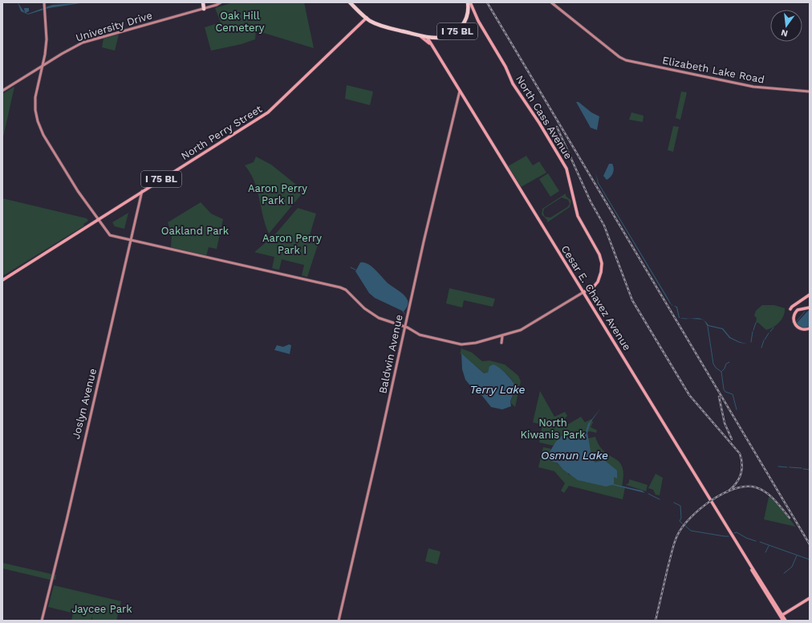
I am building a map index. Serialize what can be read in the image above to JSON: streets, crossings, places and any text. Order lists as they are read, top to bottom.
{
  "streets": {
    "highway": ["I 75 BL"],
    "main road": [
      "University Drive",
      "Elizabeth Lake Road",
      "North Cass Avenue",
      "North Perry Street",
      "Cesar E. Chavez Avenue",
      "Baldwin Avenue",
      "Joslyn Avenue"
    ]
  },
  "crossings": [
    ["I 75 BL", "North Cass Avenue"],
    ["I 75 BL", "North Perry Street"],
    ["I 75 BL", "Cesar E. Chavez Avenue"],
    ["North Cass Avenue", "Cesar E. Chavez Avenue"],
    ["North Perry Street", "Joslyn Avenue"],
    ["Cesar E. Chavez Avenue", "Baldwin Avenue"]
  ],
  "water": ["Terry Lake", "Osmun Lake"],
  "parks": [
    "Oak Hill Cemetery",
    "Aaron Perry Park II",
    "Oakland Park",
    "Aaron Perry Park I",
    "North Kiwanis Park",
    "Jaycee Park"
  ],
  "north": "bottom"
}
